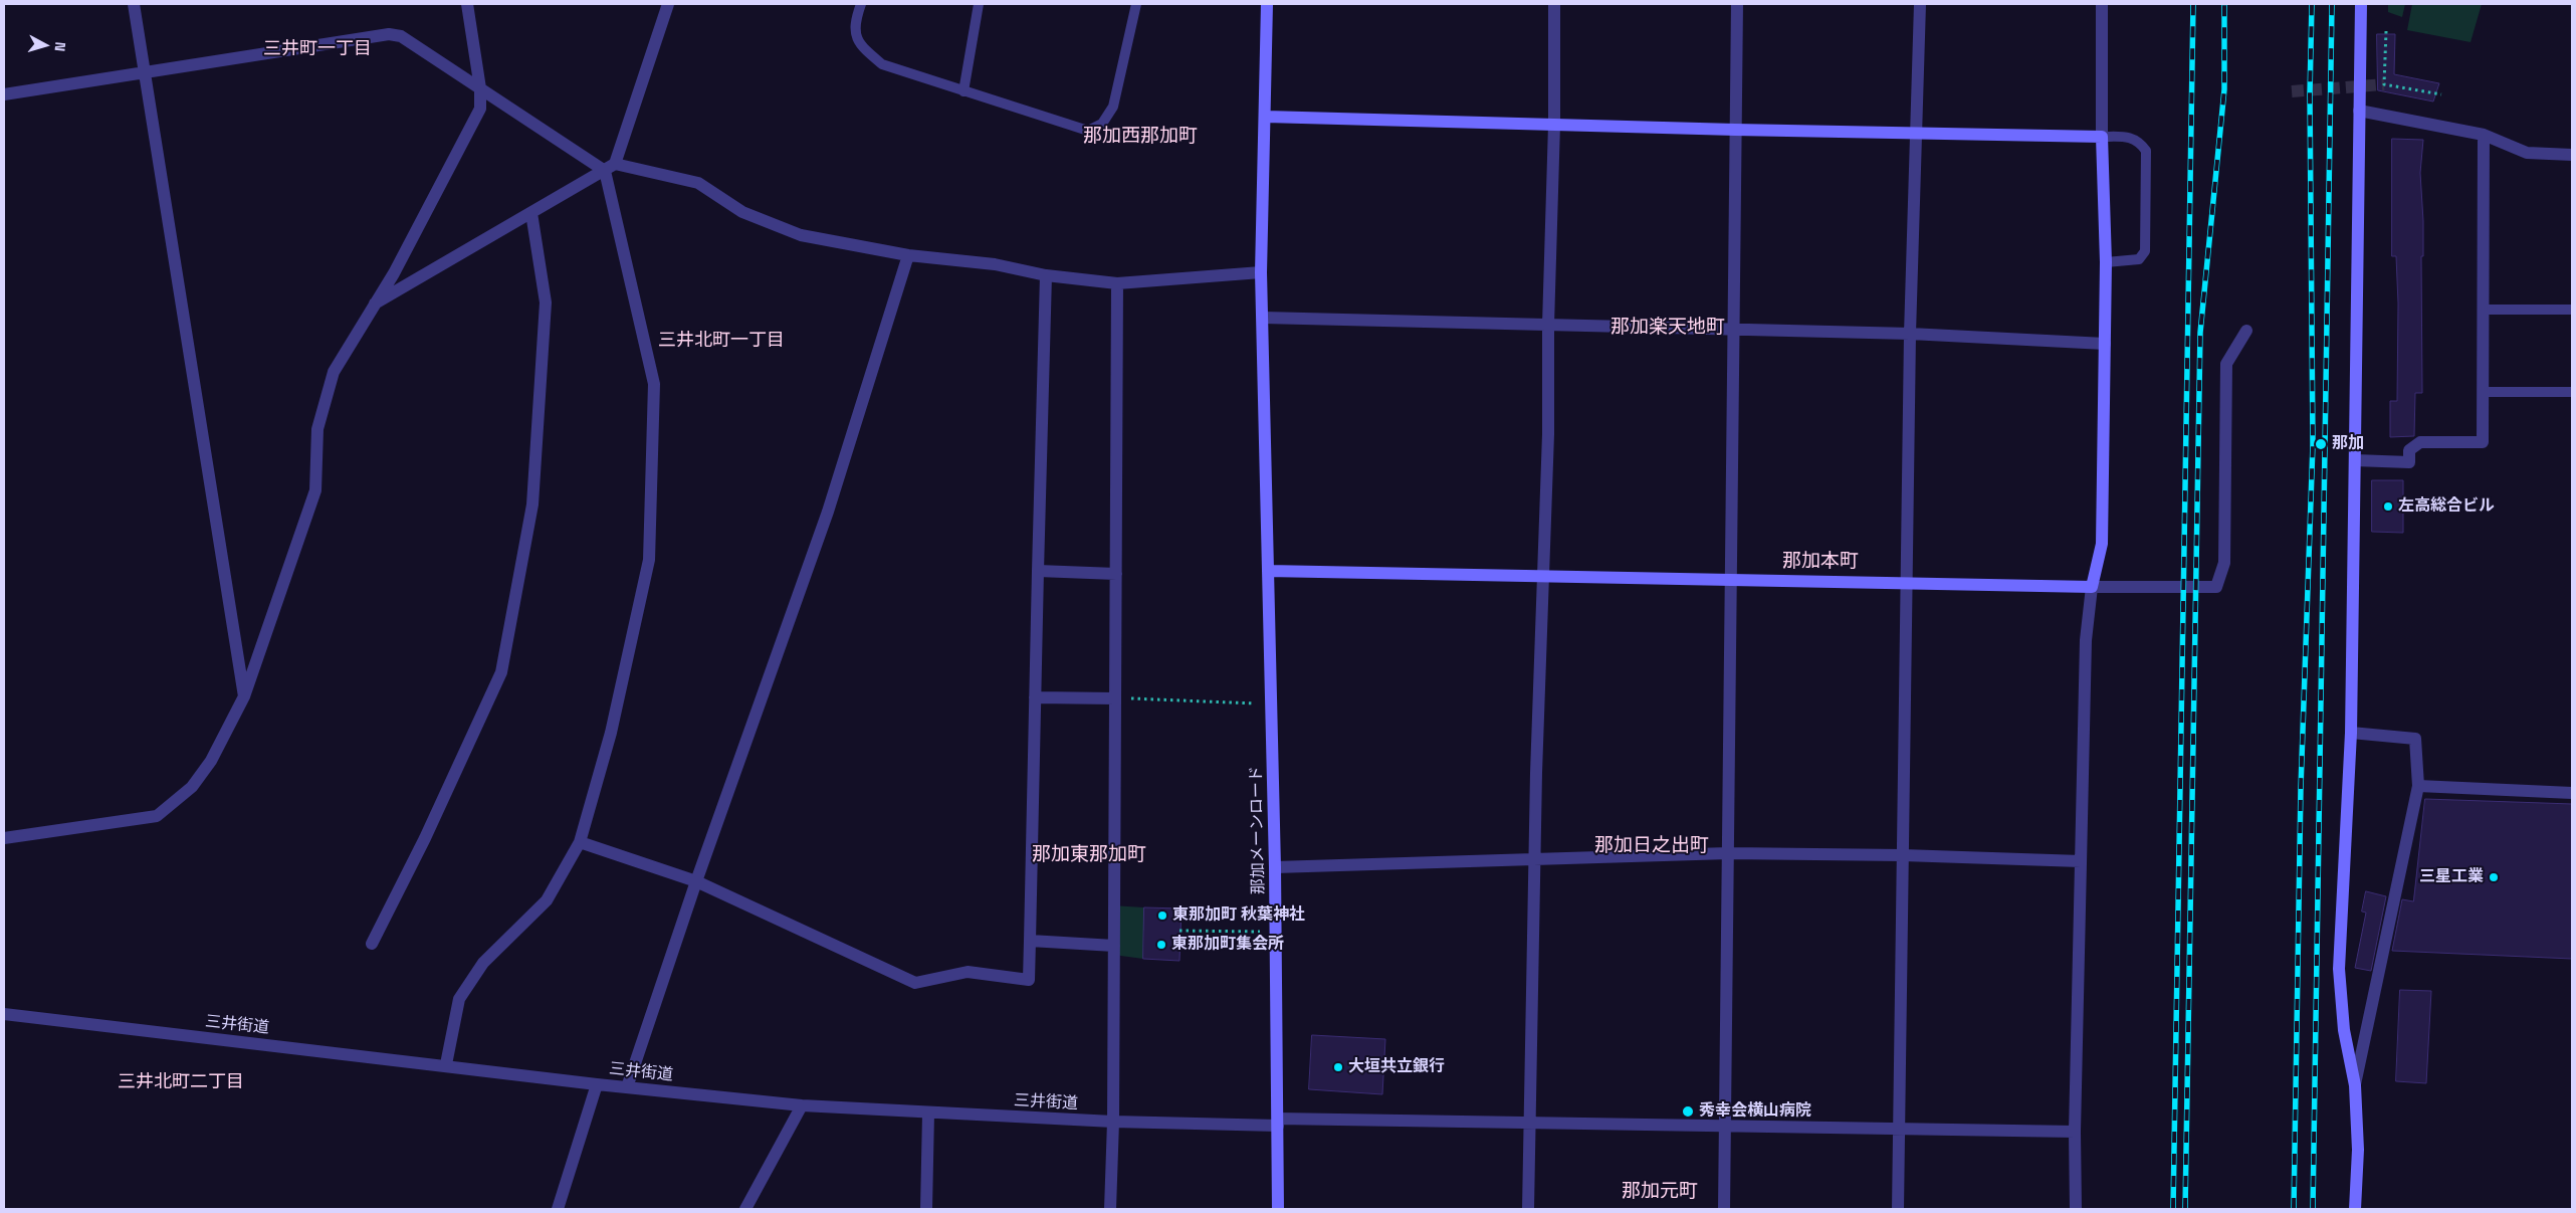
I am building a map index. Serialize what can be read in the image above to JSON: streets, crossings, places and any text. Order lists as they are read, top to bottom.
{
  "streets": {
    "street": ["那加メーンロード", "三井街道"]
  },
  "crossings": [
    ["那加メーンロード", "三井街道"]
  ],
  "districts": [
    "三井町一丁目",
    "那加西那加町",
    "那加楽天地町",
    "三井北町一丁目",
    "那加本町",
    "那加日之出町",
    "那加東那加町",
    "三井北町二丁目",
    "那加元町"
  ],
  "places": [
    "那加",
    "左高総合ビル",
    "三星工業",
    "東那加町 秋葉神社",
    "東那加町集会所",
    "大垣共立銀行",
    "秀幸会横山病院"
  ],
  "north": "right"
}
